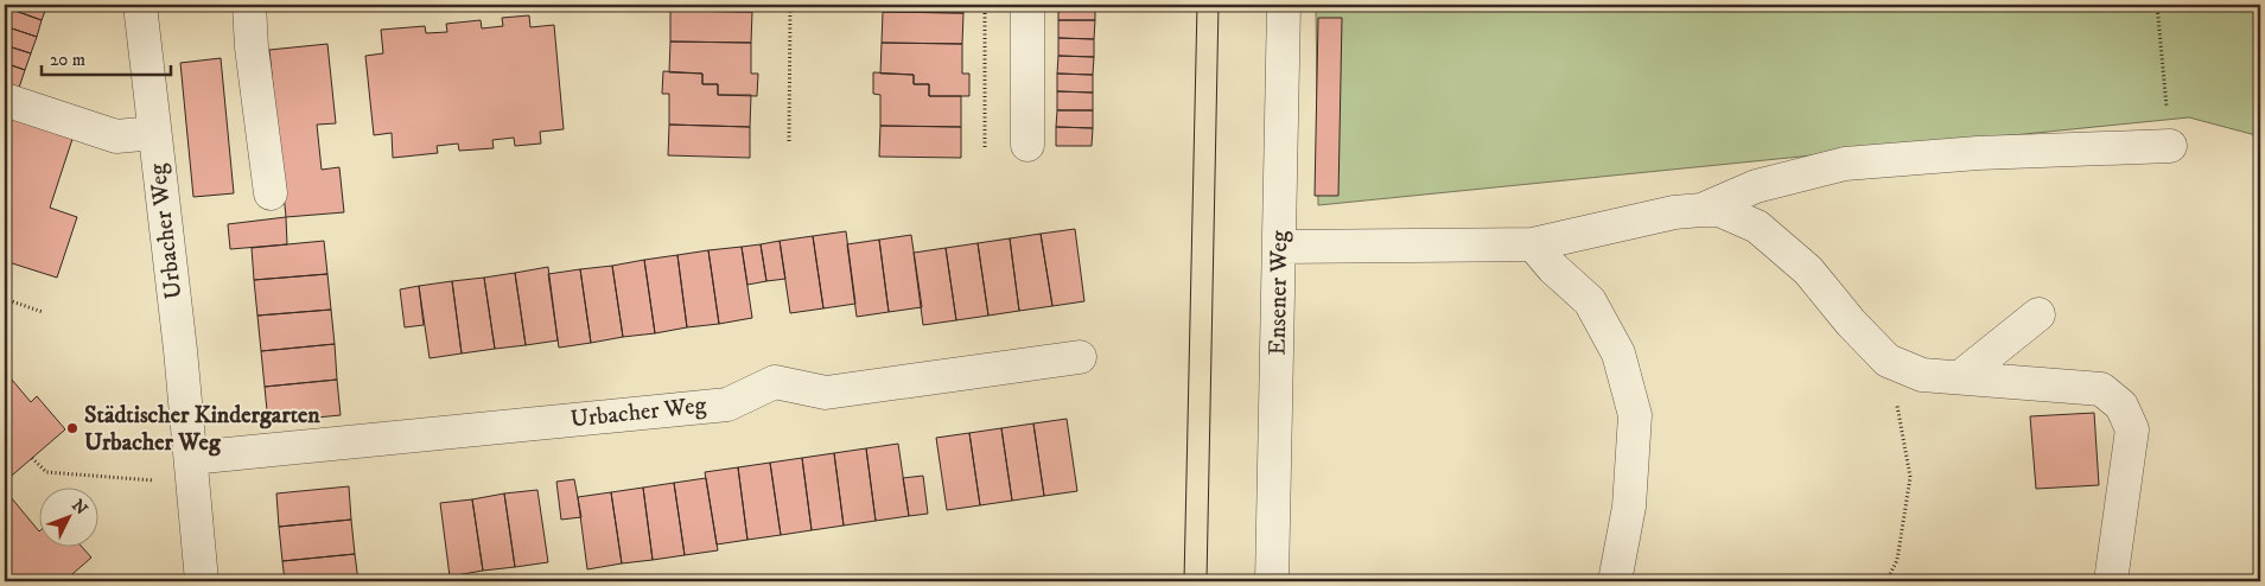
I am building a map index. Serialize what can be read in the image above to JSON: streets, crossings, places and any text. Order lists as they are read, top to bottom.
{
  "streets": {
    "street": ["Urbacher Weg", "Ensener Weg"]
  },
  "places": ["Städtischer Kindergarten Urbacher Weg"],
  "scale_bar": "20 m",
  "north": "top right"
}
